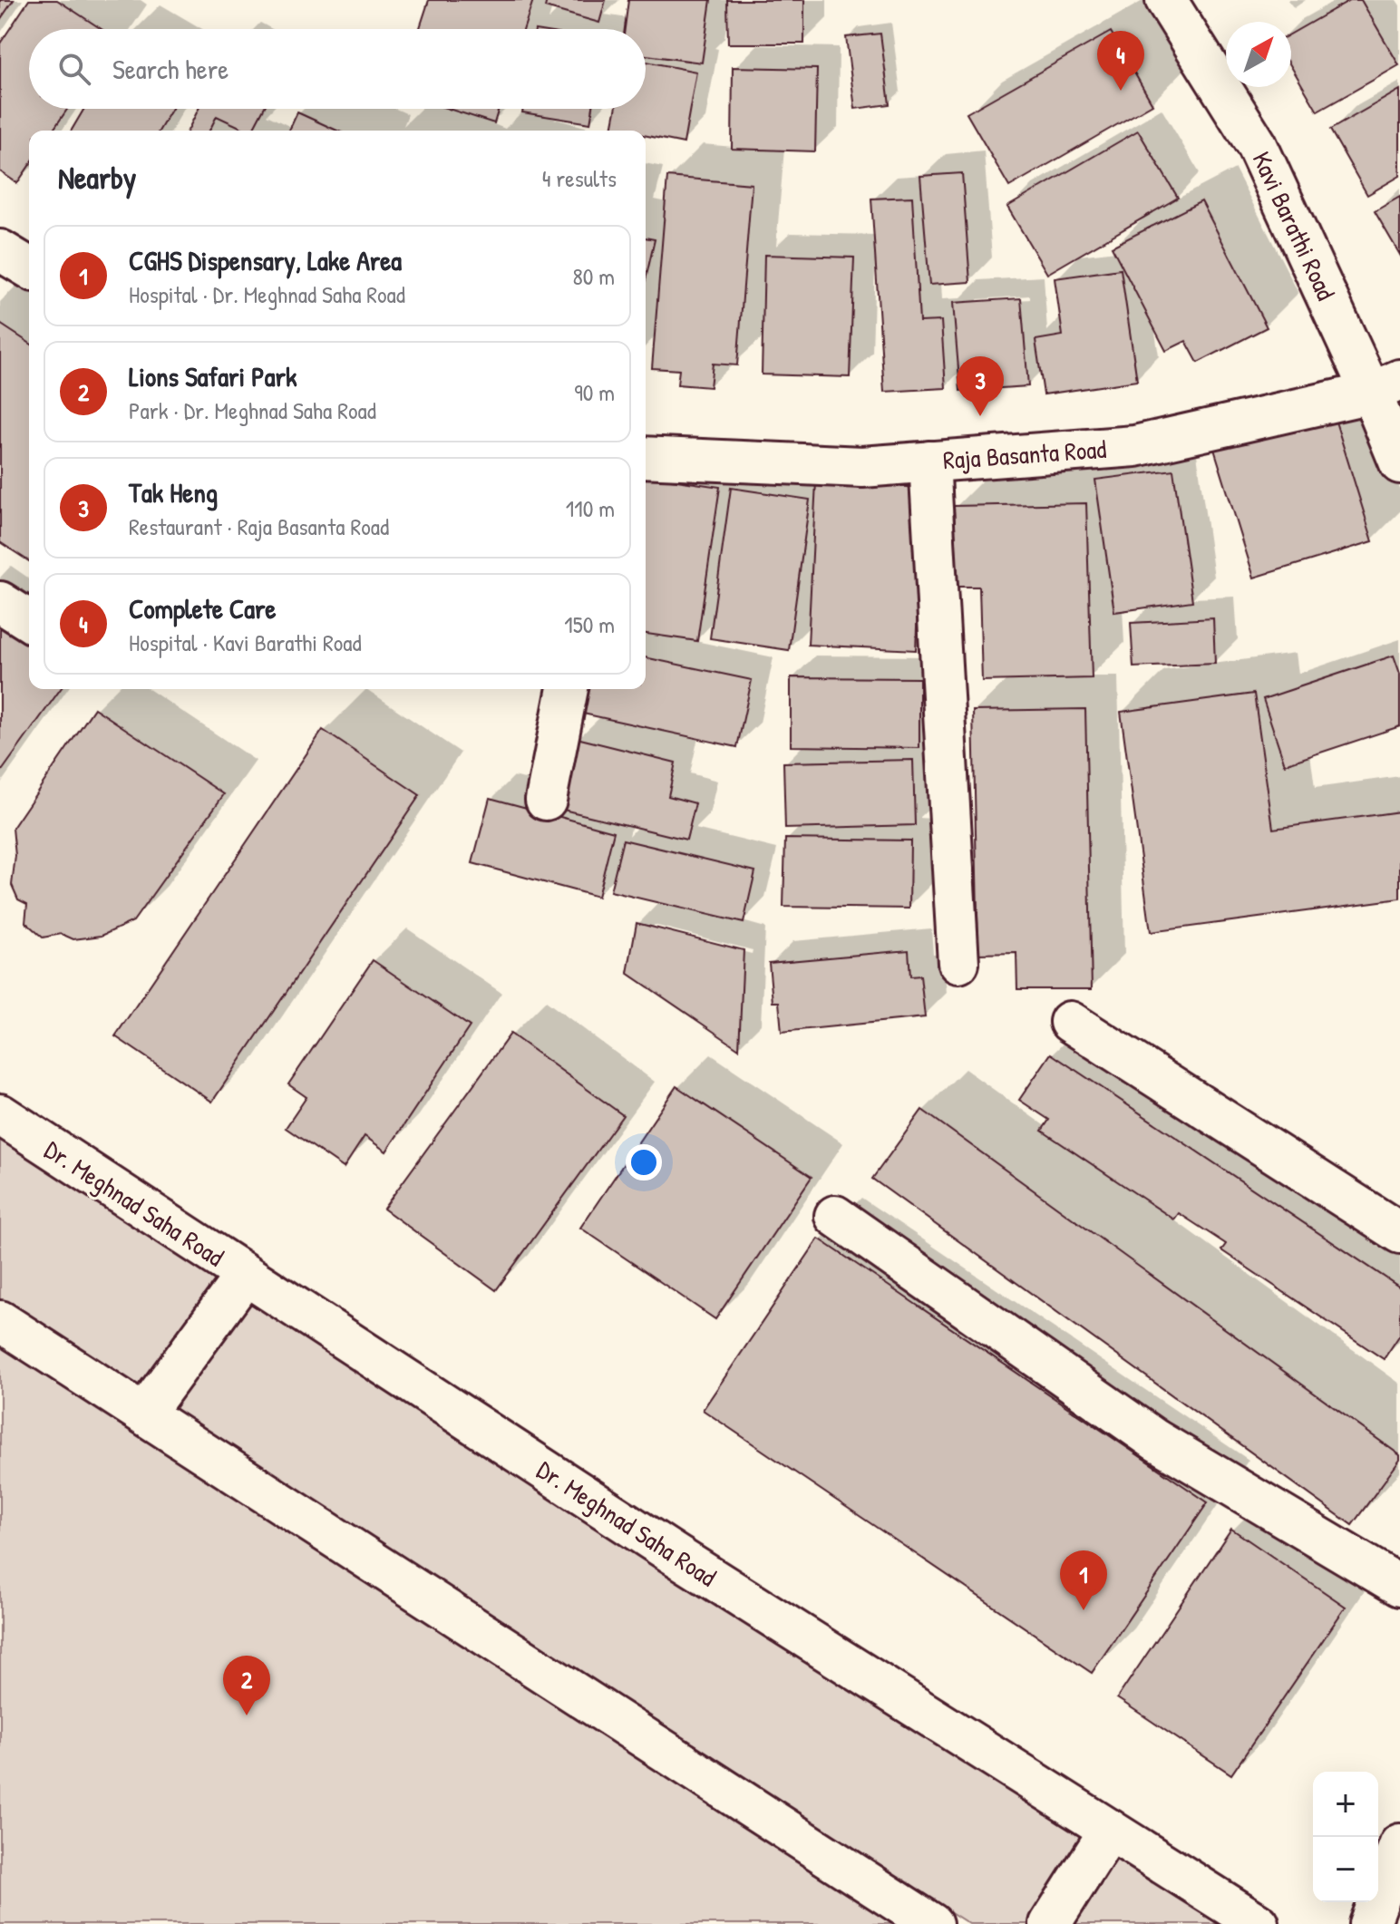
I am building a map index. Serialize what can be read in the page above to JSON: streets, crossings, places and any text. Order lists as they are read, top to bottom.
{
  "streets": {
    "street": ["Kavi Barathi Road", "Raja Basanta Road", "Dr. Meghnad Saha Road"]
  },
  "crossings": [
    ["Kavi Barathi Road", "Raja Basanta Road"]
  ],
  "north": "top right",
  "page": {
    "search": "Search here",
    "pins": [
      "4",
      "3",
      "1",
      "2"
    ],
    "heading": ["Nearby", "4 results"],
    "list": [
      {
        "mark": "1",
        "name": "CGHS Dispensary, Lake Area",
        "note": "Hospital · Dr. Meghnad Saha Road",
        "value": "80 m"
      },
      {
        "mark": "2",
        "name": "Lions Safari Park",
        "note": "Park · Dr. Meghnad Saha Road",
        "value": "90 m"
      },
      {
        "mark": "3",
        "name": "Tak Heng",
        "note": "Restaurant · Raja Basanta Road",
        "value": "110 m"
      },
      {
        "mark": "4",
        "name": "Complete Care",
        "note": "Hospital · Kavi Barathi Road",
        "value": "150 m"
      }
    ],
    "map_buttons": ["+", "−"]
  }
}
